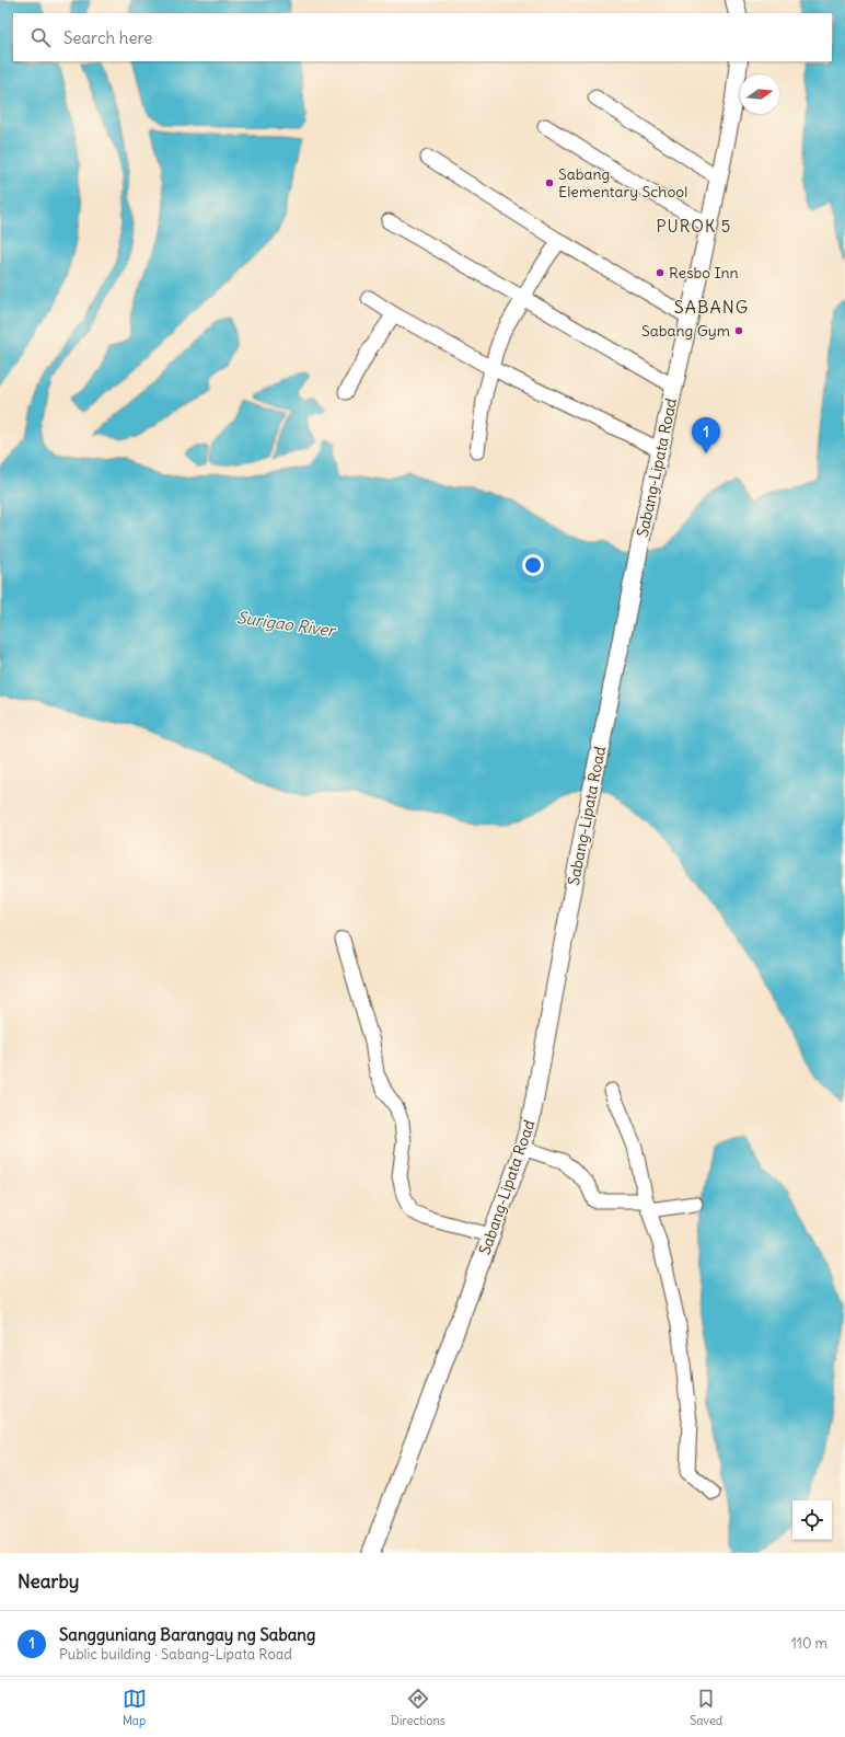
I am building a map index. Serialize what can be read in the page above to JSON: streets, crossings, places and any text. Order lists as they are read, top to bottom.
{
  "streets": {
    "main road": ["Sabang-Lipata Road"]
  },
  "districts": ["PUROK 5", "SABANG"],
  "water": ["Surigao River"],
  "places": ["Sabang Elementary School", "Resbo Inn", "Sabang Gym"],
  "north": "right",
  "page": {
    "search": "Search here",
    "pins": "1",
    "heading": "Nearby",
    "list": [
      {
        "mark": "1",
        "name": "Sangguniang Barangay ng Sabang",
        "note": "Public building · Sabang-Lipata Road",
        "value": "110 m"
      }
    ],
    "nav": ["Map", "Directions", "Saved"]
  }
}
